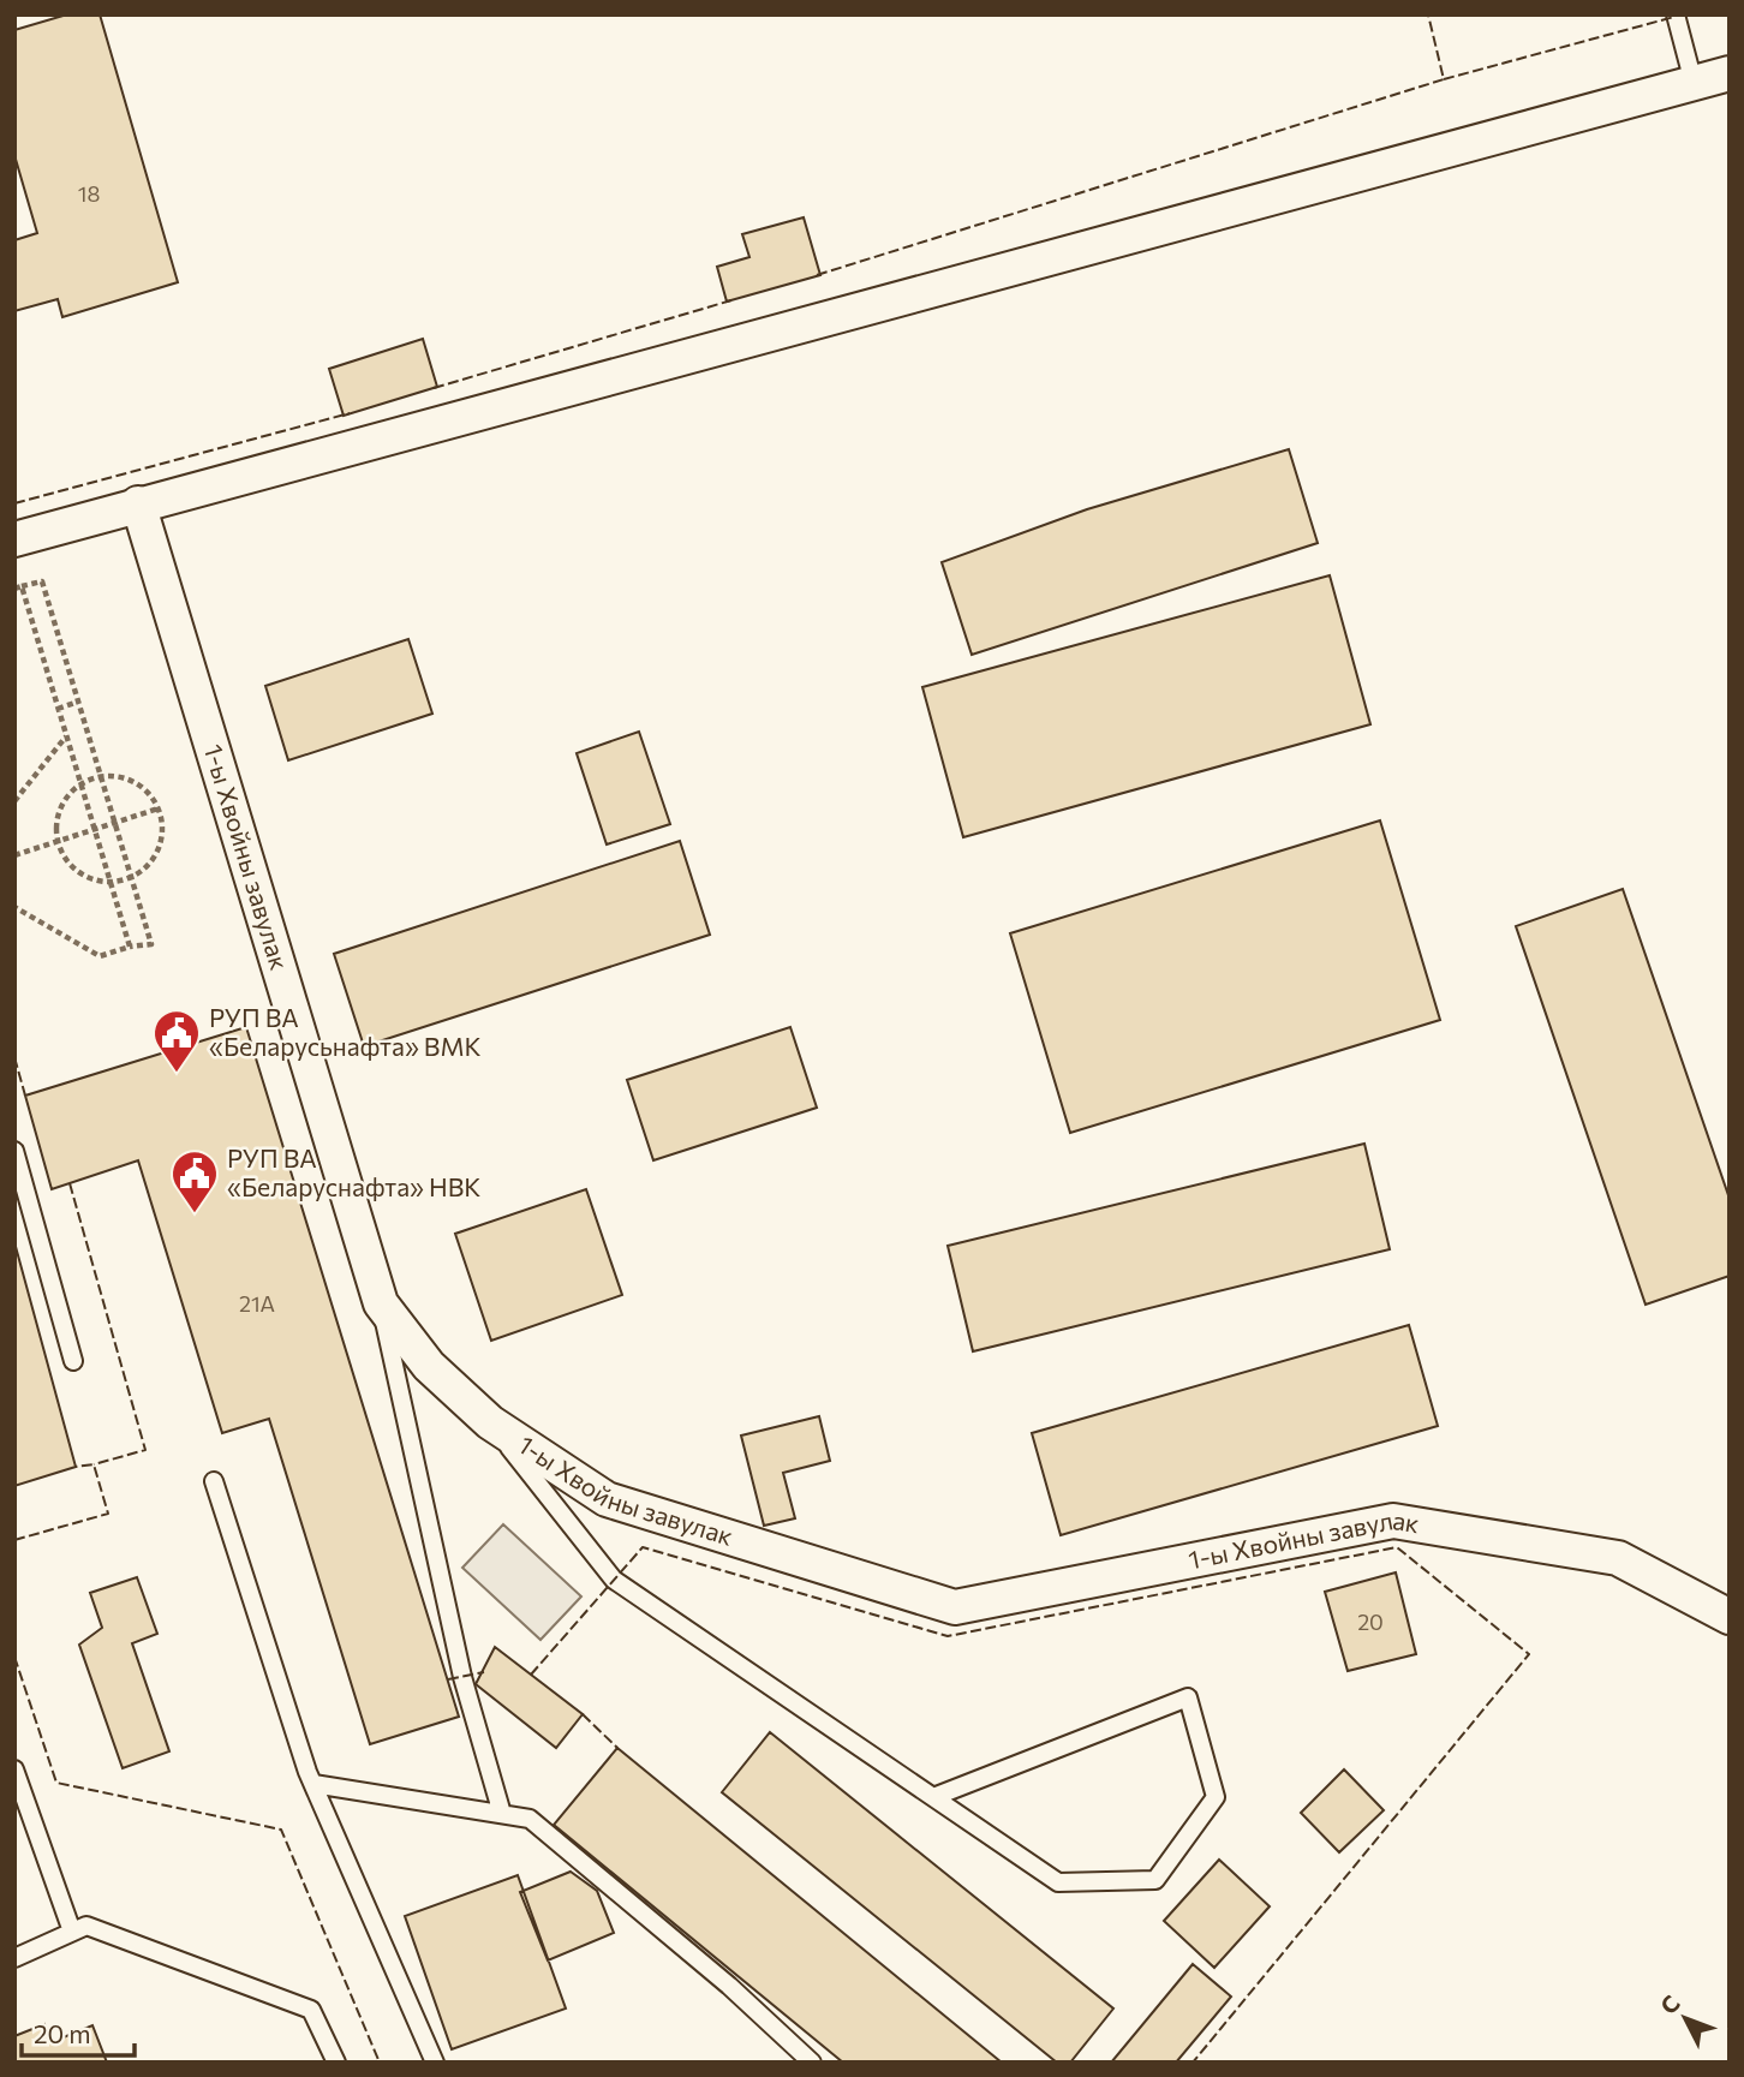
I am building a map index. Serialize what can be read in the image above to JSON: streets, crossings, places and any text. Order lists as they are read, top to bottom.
{
  "streets": {
    "street": ["1-ы Хвойны завулак"]
  },
  "places": {
    "public building": ["РУП ВА «Беларусьнафта» ВМК", "РУП ВА «Беларуснафта» НВК"]
  },
  "house_numbers": ["18", "21А", "20"],
  "scale_bar": "20 m",
  "north": "top left"
}
